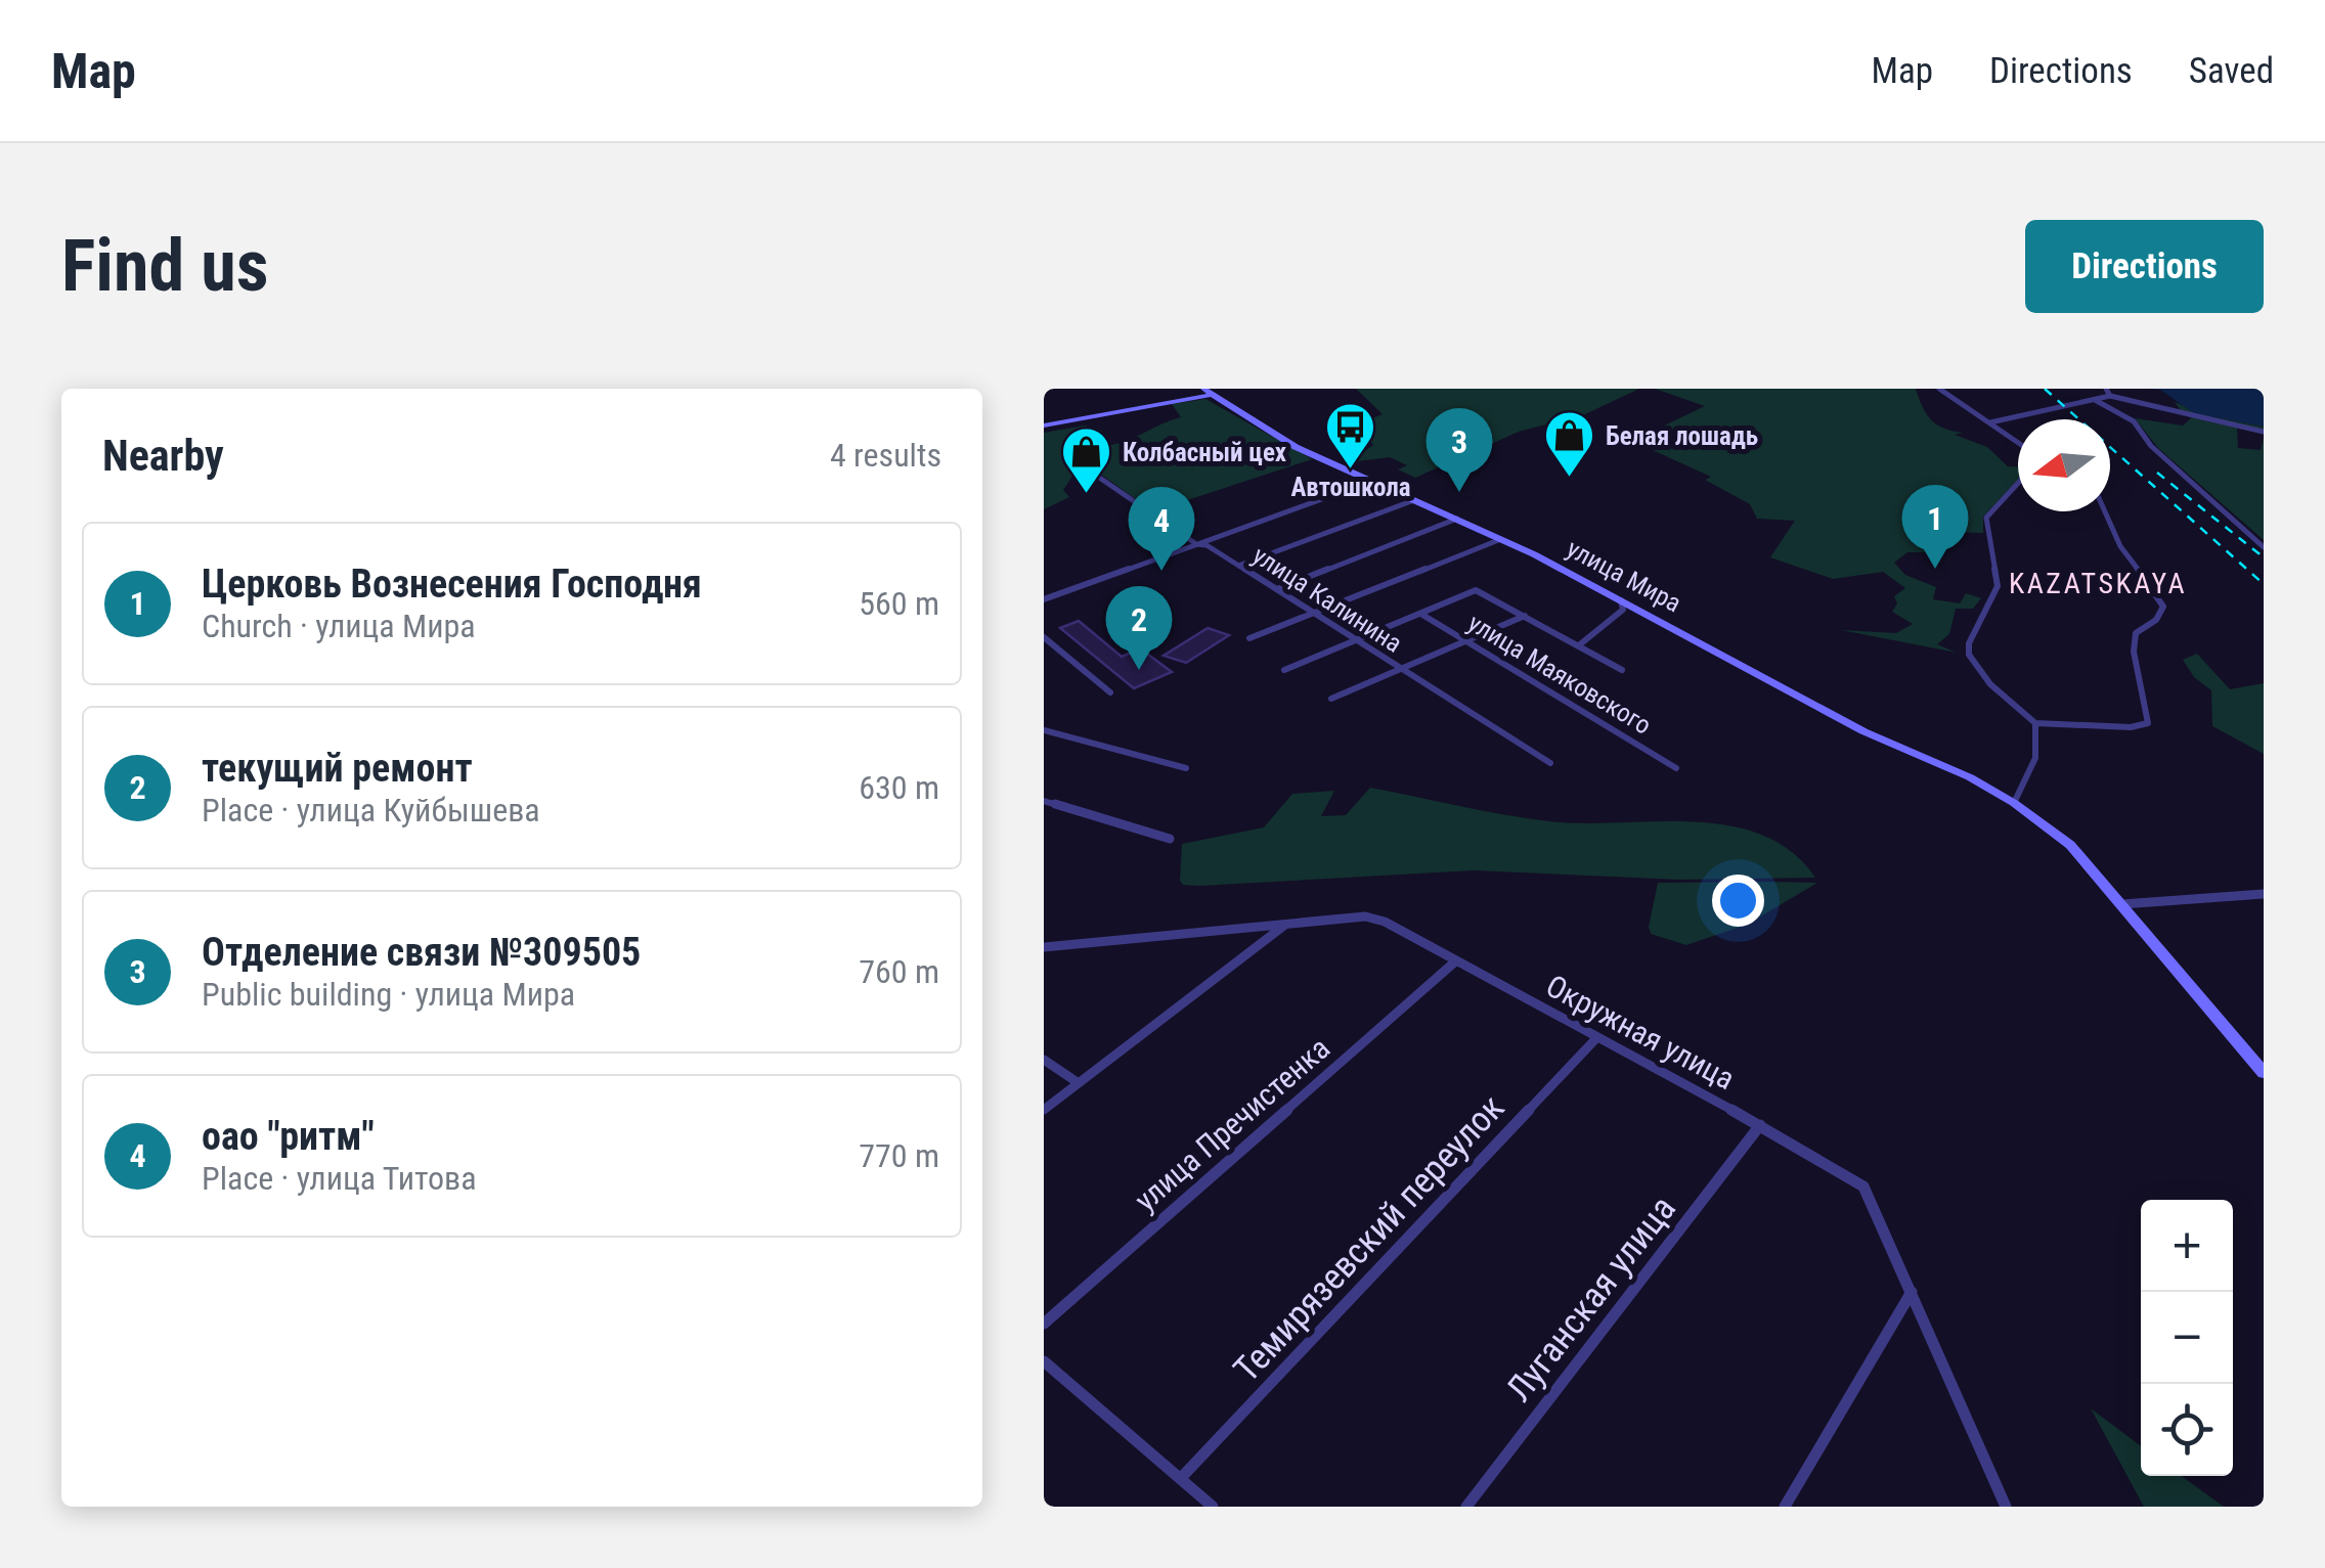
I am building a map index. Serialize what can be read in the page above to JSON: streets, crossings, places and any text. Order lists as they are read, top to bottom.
{
  "streets": {
    "main road": ["улица Мира"],
    "street": [
      "улица Калинина",
      "улица Маяковского",
      "Окружная улица",
      "улица Пречистенка",
      "Темирязевский переулок",
      "Луганская улица"
    ]
  },
  "crossings": [
    ["Окружная улица", "улица Пречистенка"],
    ["Окружная улица", "Темирязевский переулок"],
    ["Окружная улица", "Луганская улица"]
  ],
  "districts": ["KAZATSKAYA"],
  "places": {
    "bus stop": ["Автошкола"],
    "shop": ["Белая лошадь", "Колбасный цех"]
  },
  "north": "left",
  "page": {
    "header": "Map",
    "nav": ["Map", "Directions", "Saved"],
    "buttons": "Directions",
    "title": "Find us",
    "heading": ["Nearby", "4 results"],
    "pins": [
      "3",
      "1",
      "4",
      "2"
    ],
    "list": [
      {
        "mark": "1",
        "name": "Церковь Вознесения Господня",
        "note": "Church · улица Мира",
        "value": "560 m"
      },
      {
        "mark": "2",
        "name": "текущий ремонт",
        "note": "Place · улица Куйбышева",
        "value": "630 m"
      },
      {
        "mark": "3",
        "name": "Отделение связи №309505",
        "note": "Public building · улица Мира",
        "value": "760 m"
      },
      {
        "mark": "4",
        "name": "оао \"ритм\"",
        "note": "Place · улица Титова",
        "value": "770 m"
      }
    ],
    "map_buttons": ["+", "−"]
  }
}
